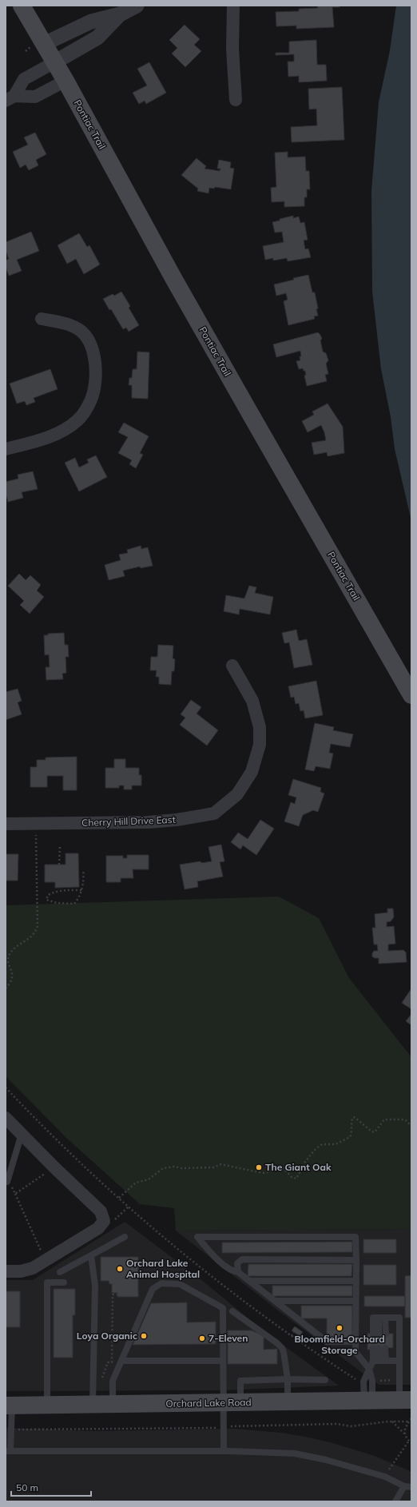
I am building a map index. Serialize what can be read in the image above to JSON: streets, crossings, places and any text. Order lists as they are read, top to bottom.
{
  "streets": {
    "main road": ["Pontiac Trail", "Orchard Lake Road"],
    "street": ["Cherry Hill Drive East"]
  },
  "places": [
    "The Giant Oak",
    "Orchard Lake Animal Hospital",
    "Bloomfield-Orchard Storage",
    "Loya Organic",
    "7-Eleven"
  ],
  "scale_bar": "50 m"
}
